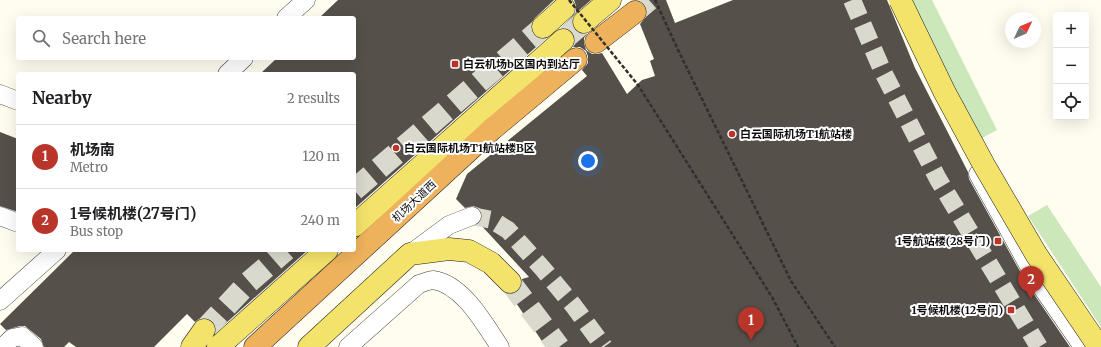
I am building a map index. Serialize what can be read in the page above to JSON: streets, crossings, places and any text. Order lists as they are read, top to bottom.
{
  "streets": {
    "highway": ["机场大道西"]
  },
  "places": {
    "transit": ["白云机场b区国内到达厅", "1号航站楼(28号门)", "1号候机楼(12号门)"],
    "other": ["白云国际机场T1航站楼", "白云国际机场T1航站楼B区"]
  },
  "north": "top right",
  "page": {
    "map_buttons": ["+", "−"],
    "search": "Search here",
    "heading": ["Nearby", "2 results"],
    "list": [
      {
        "mark": "1",
        "name": "机场南",
        "note": "Metro",
        "value": "120 m"
      },
      {
        "mark": "2",
        "name": "1号候机楼(27号门)",
        "note": "Bus stop",
        "value": "240 m"
      }
    ],
    "pins": ["2", "1"]
  }
}
